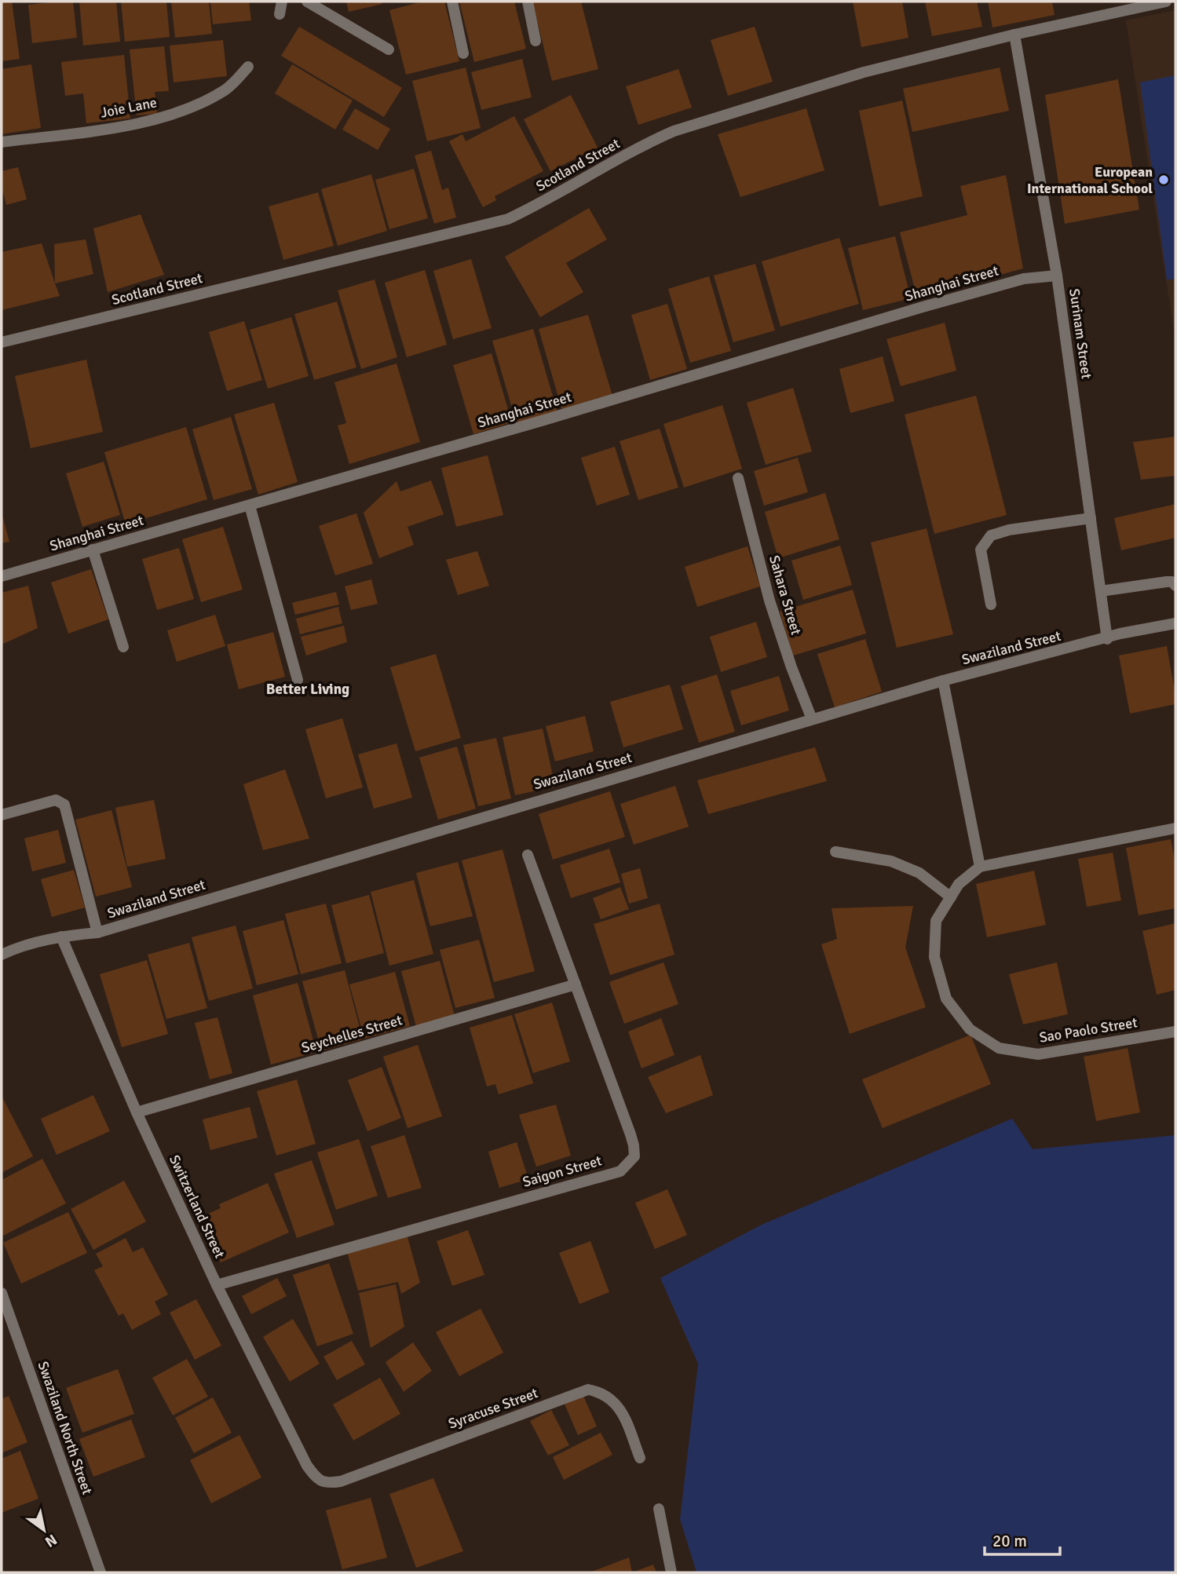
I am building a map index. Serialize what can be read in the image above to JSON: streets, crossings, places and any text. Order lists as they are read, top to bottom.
{
  "streets": {
    "street": [
      "Joie Lane",
      "Scotland Street",
      "Shanghai Street",
      "Surinam Street",
      "Sahara Street",
      "Swaziland Street",
      "Sao Paolo Street",
      "Seychelles Street",
      "Saigon Street",
      "Switzerland Street",
      "Syracuse Street",
      "Swaziland North Street"
    ]
  },
  "crossings": [
    ["Scotland Street", "Surinam Street"],
    ["Shanghai Street", "Surinam Street"],
    ["Surinam Street", "Swaziland Street"],
    ["Sahara Street", "Swaziland Street"],
    ["Swaziland Street", "Switzerland Street"],
    ["Seychelles Street", "Saigon Street"],
    ["Seychelles Street", "Switzerland Street"],
    ["Saigon Street", "Switzerland Street"],
    ["Switzerland Street", "Syracuse Street"]
  ],
  "districts": ["Better Living"],
  "places": ["European International School"],
  "scale_bar": "20 m",
  "north": "bottom right"
}
